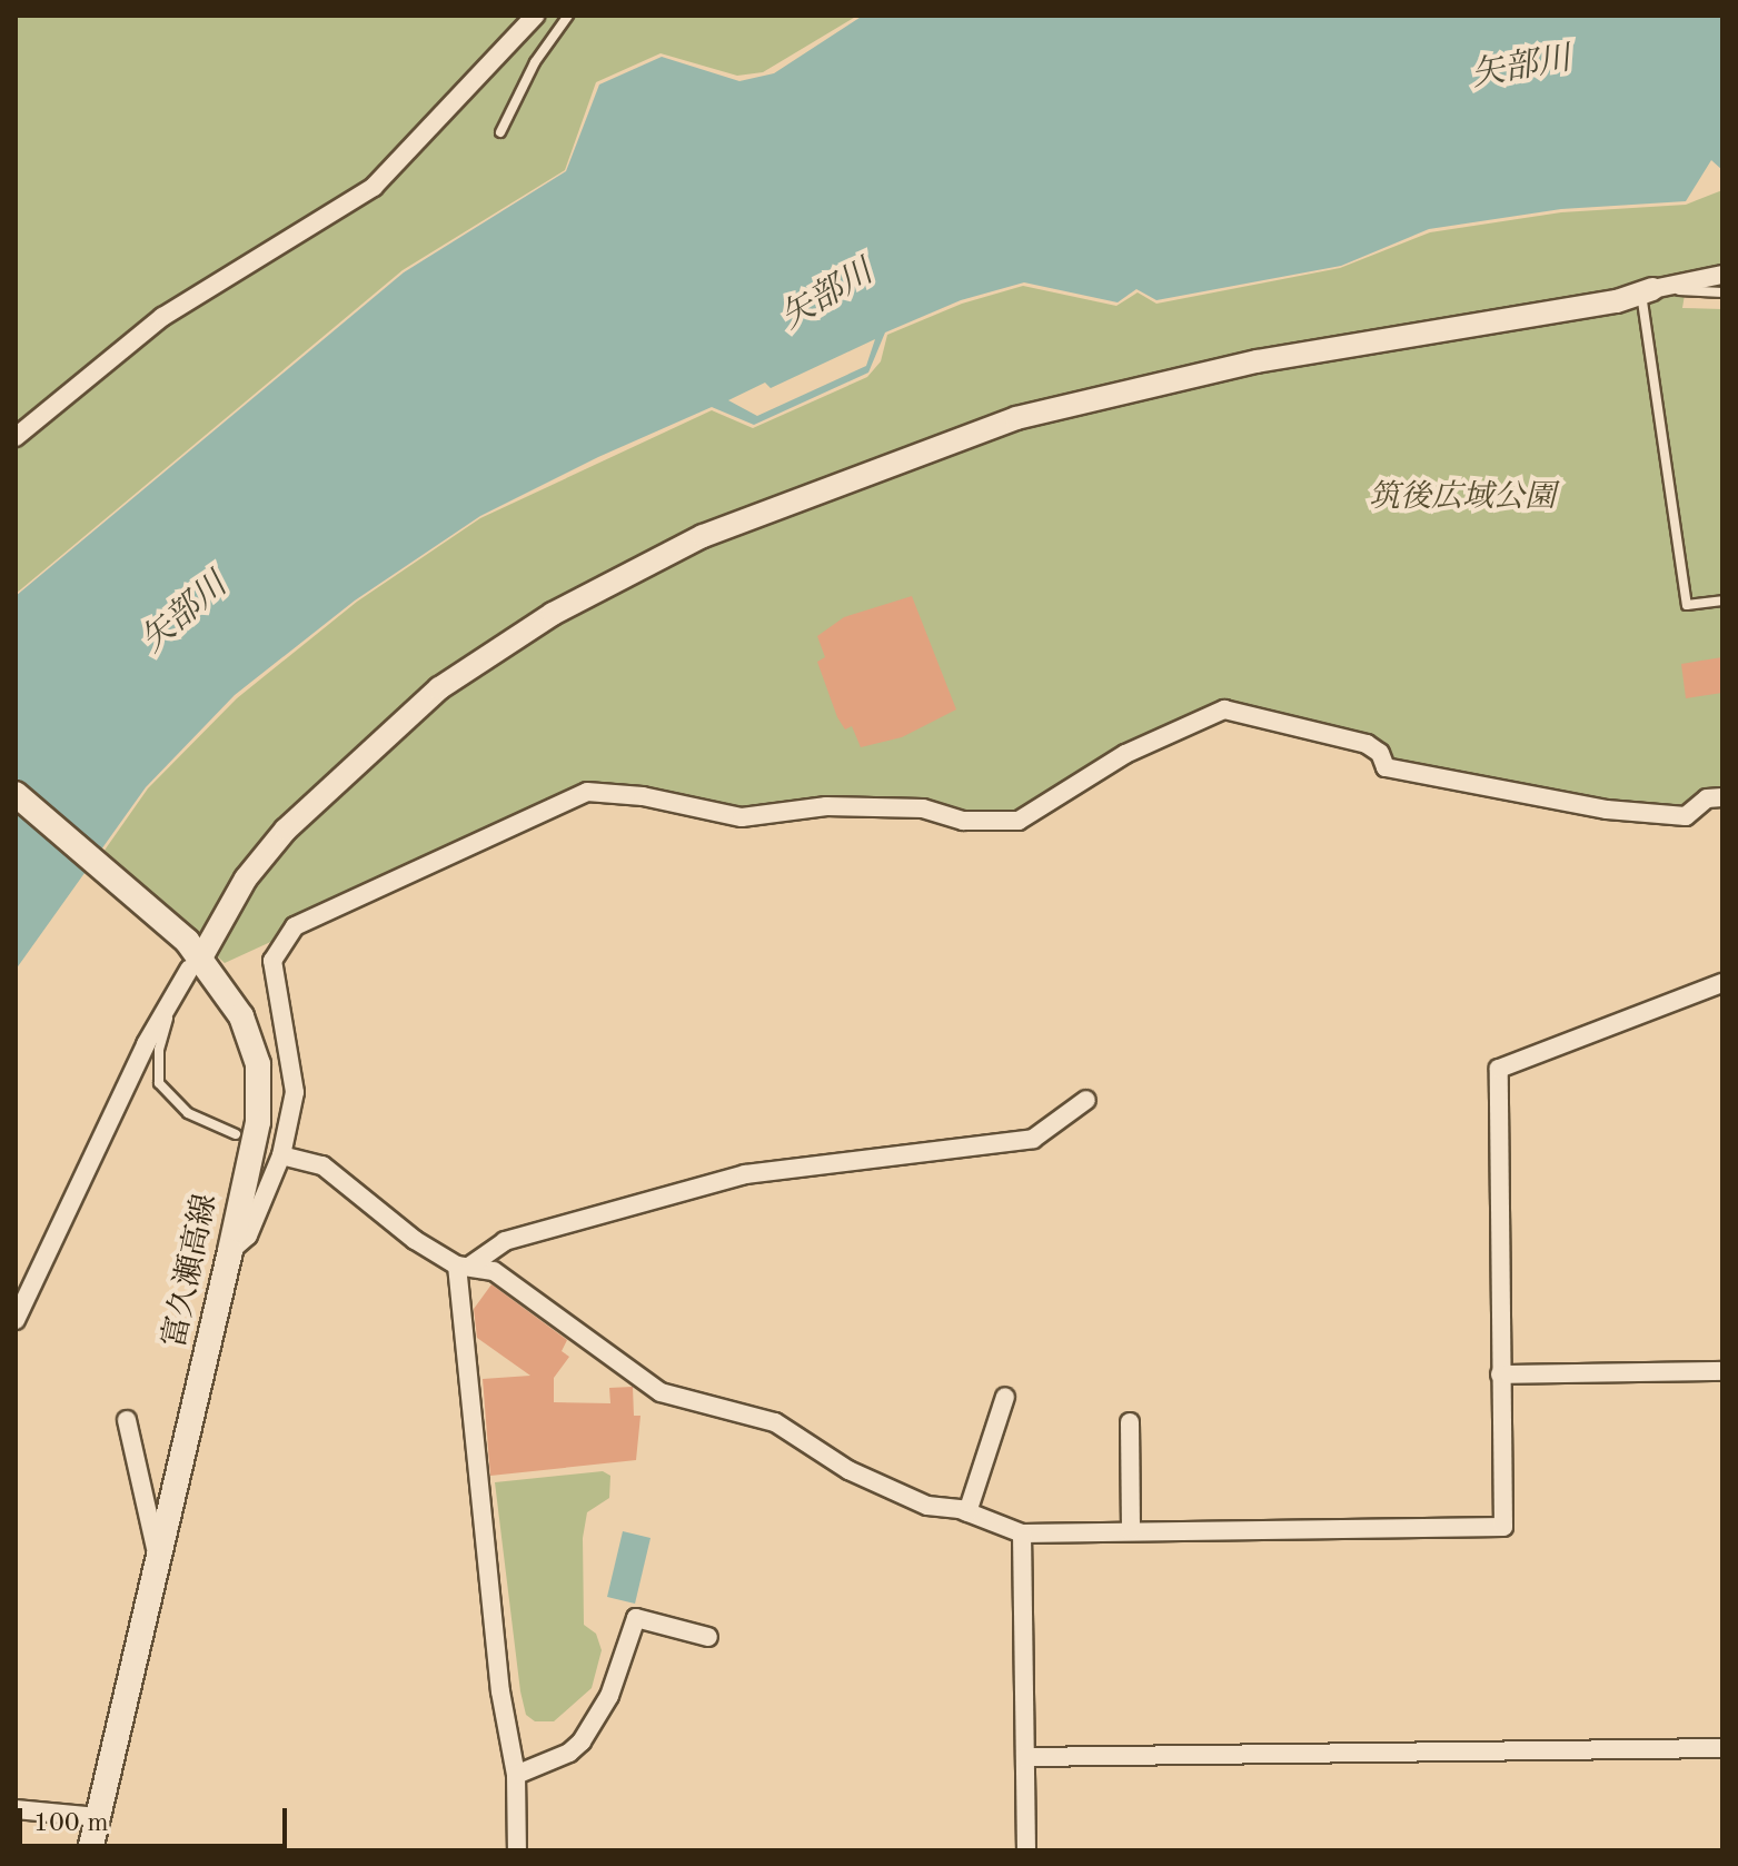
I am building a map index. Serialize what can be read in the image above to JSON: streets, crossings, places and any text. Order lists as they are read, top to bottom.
{
  "streets": {
    "main road": ["富久瀬高線"]
  },
  "water": ["矢部川"],
  "parks": ["筑後広域公園"],
  "scale_bar": "100 m"
}
